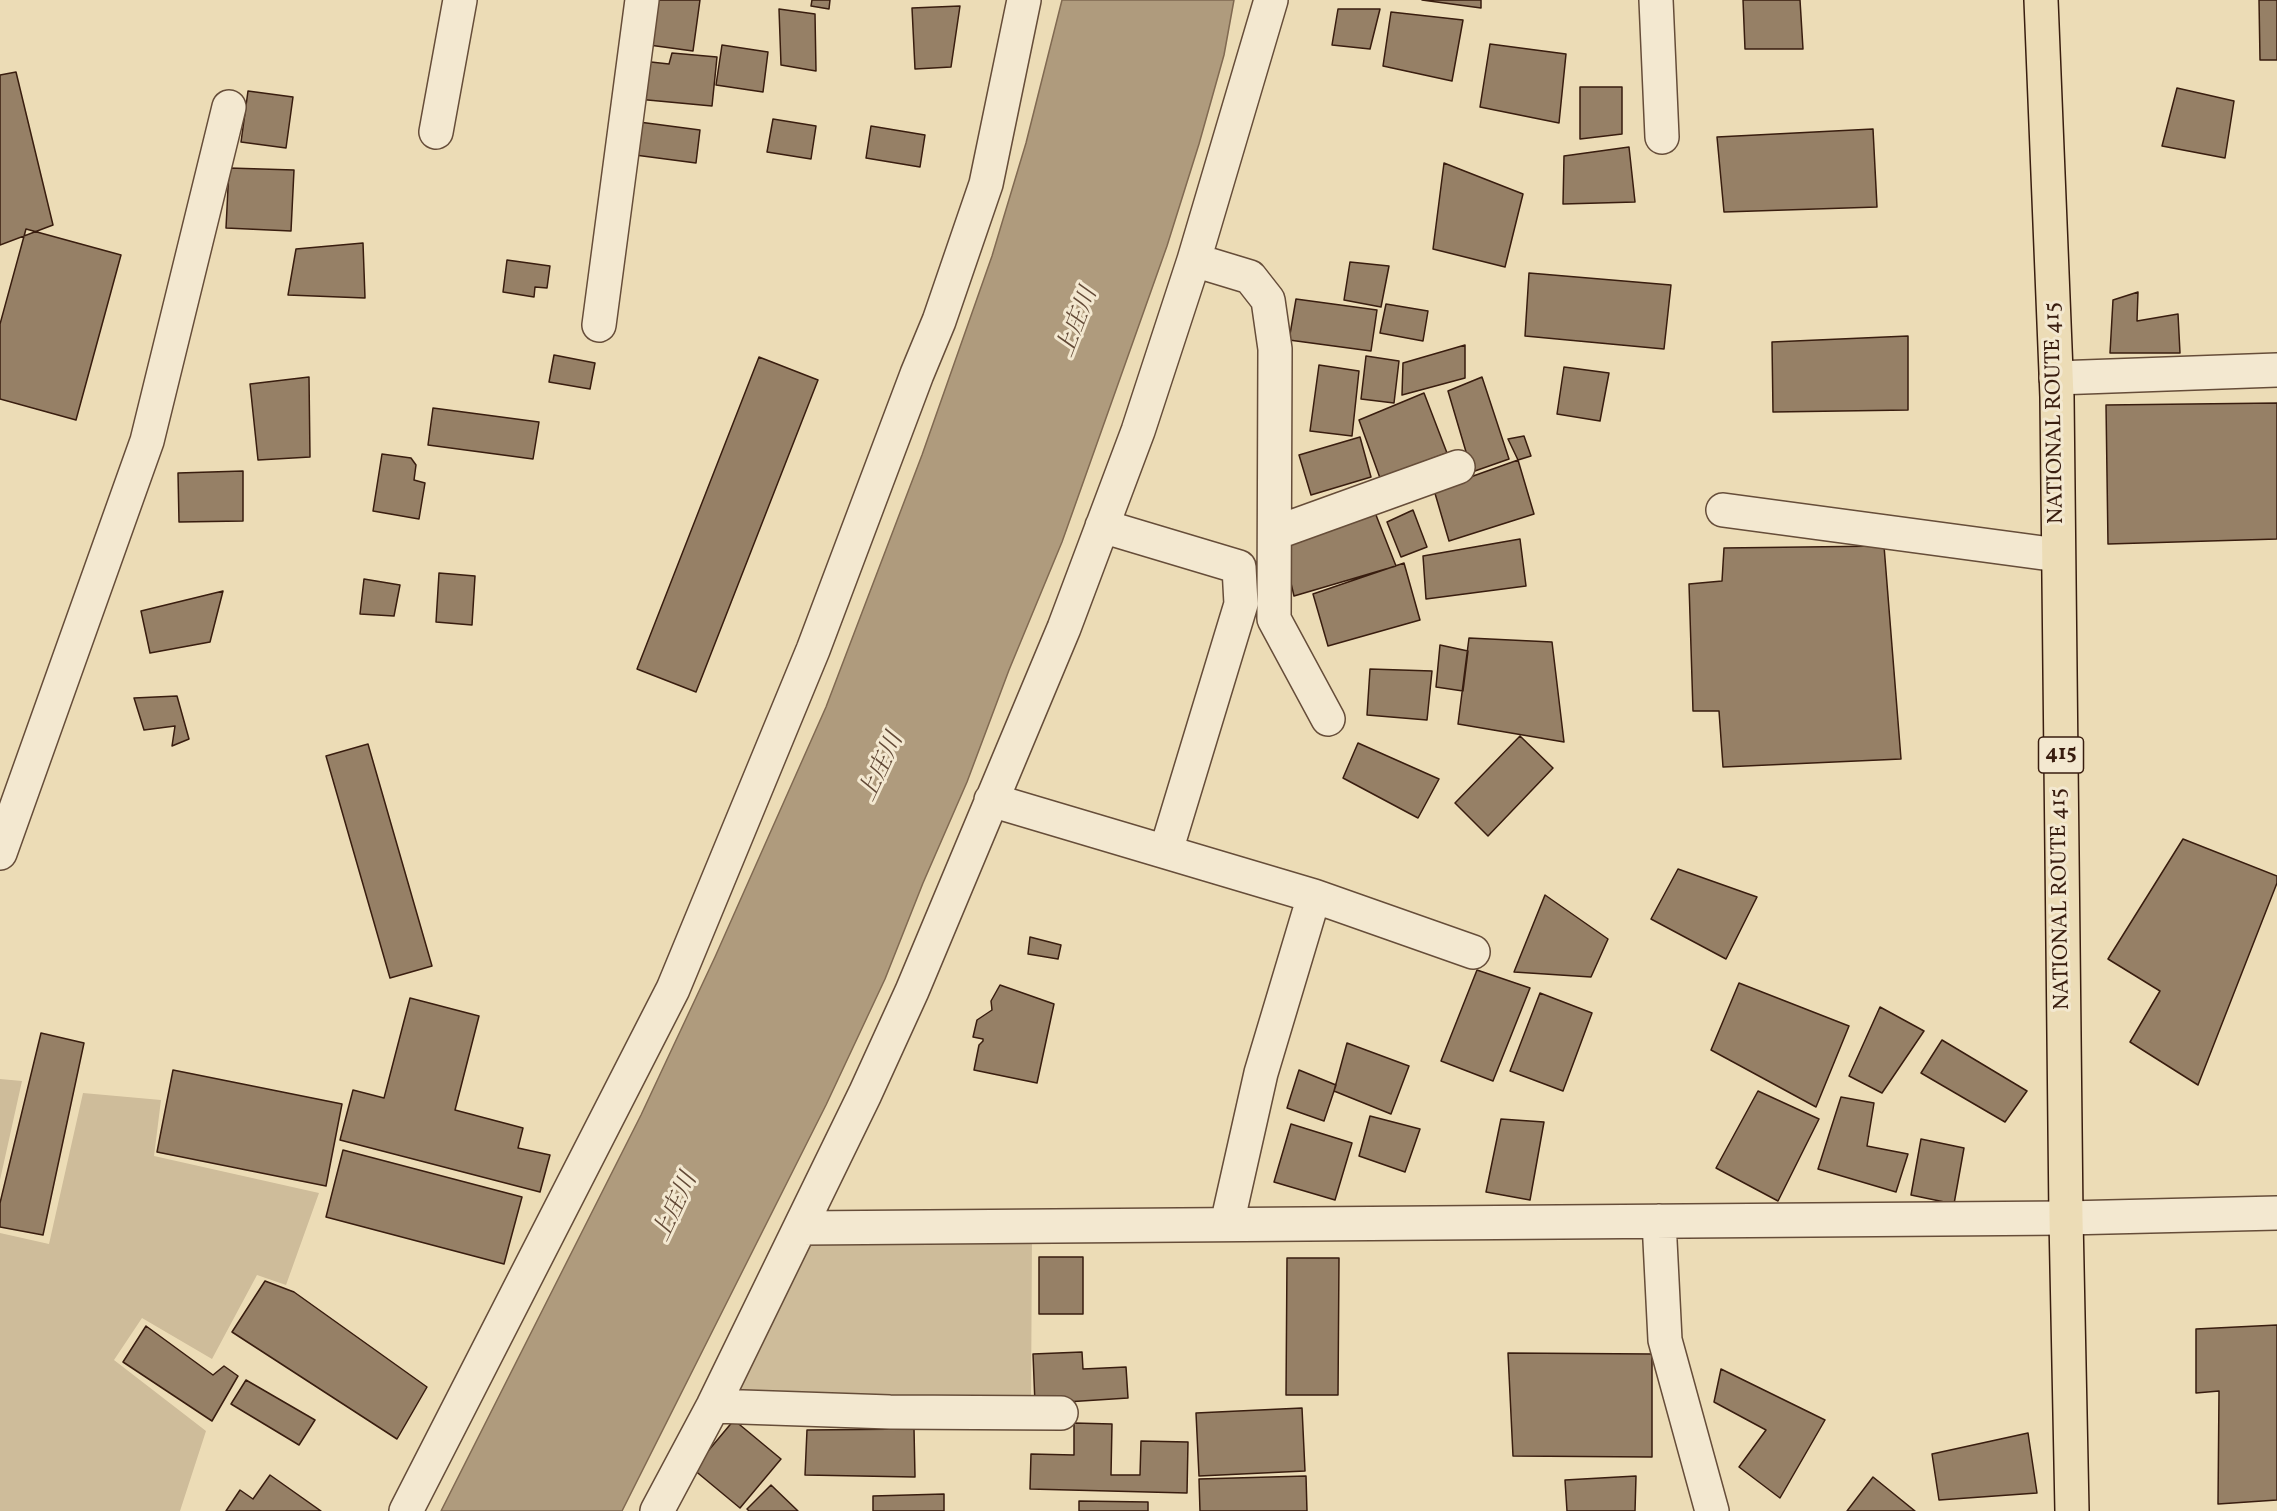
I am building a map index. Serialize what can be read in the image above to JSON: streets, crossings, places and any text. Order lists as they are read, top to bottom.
{
  "streets": {
    "highway": ["NATIONAL ROUTE 415", "415"]
  },
  "water": ["上庄川"]
}
